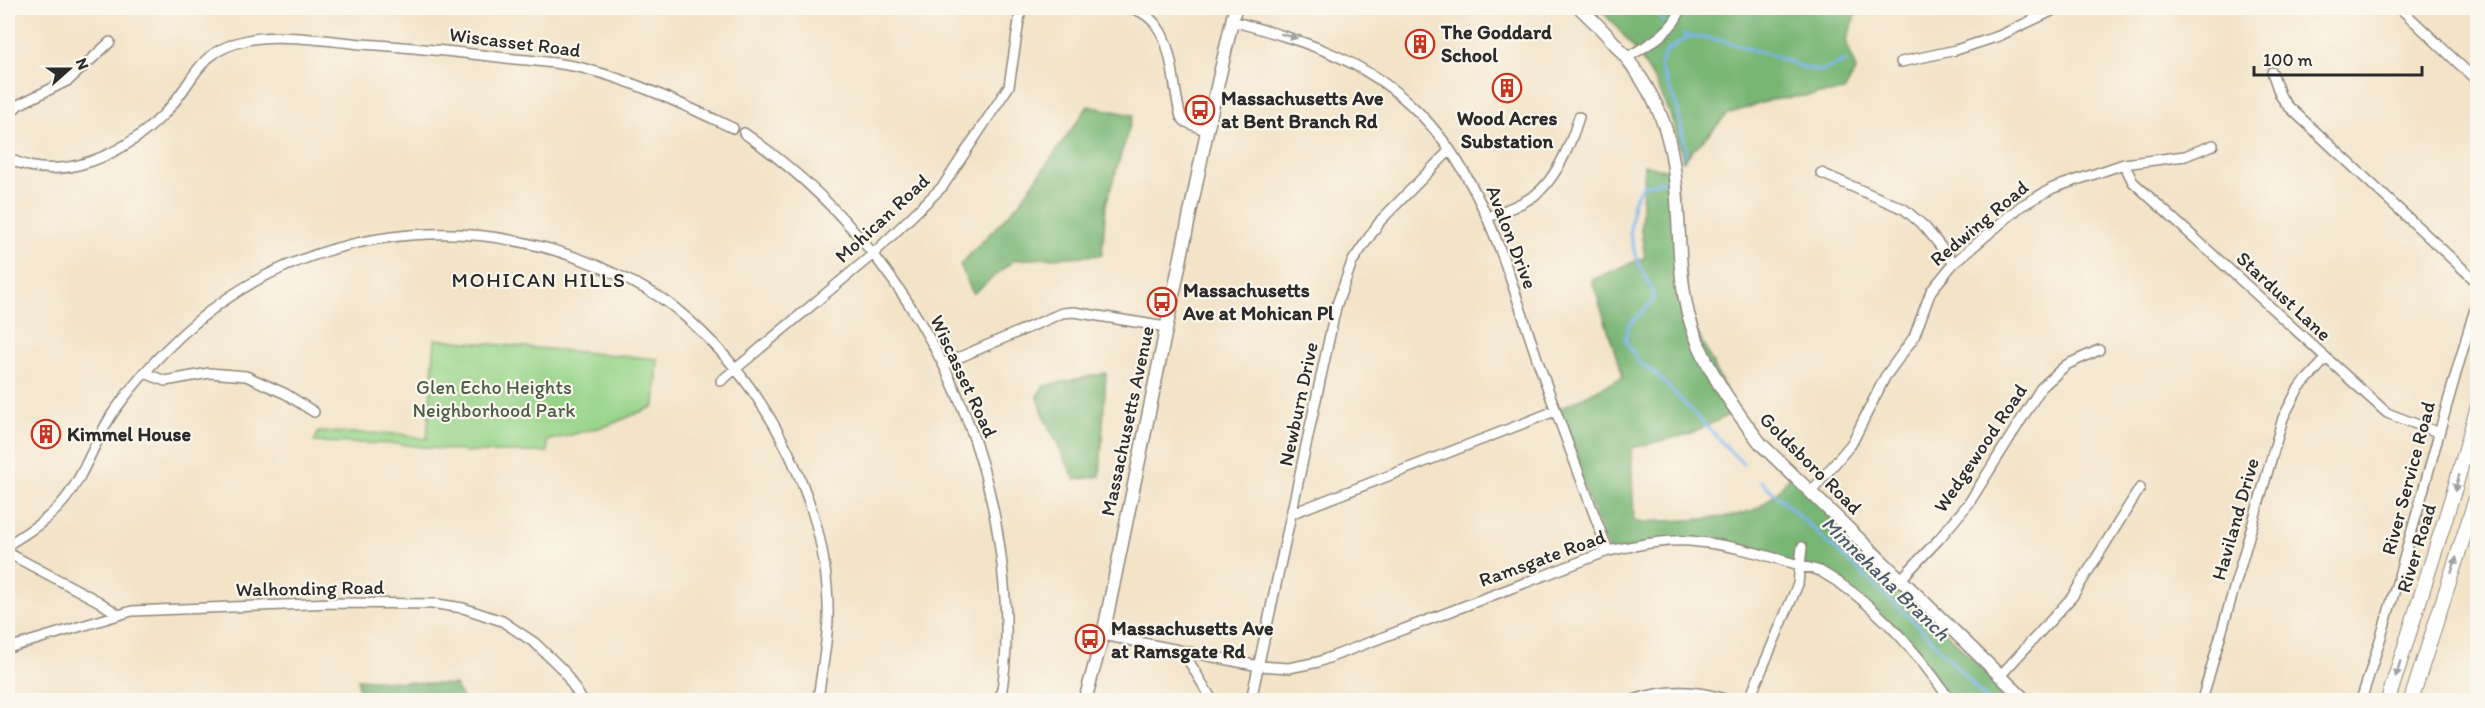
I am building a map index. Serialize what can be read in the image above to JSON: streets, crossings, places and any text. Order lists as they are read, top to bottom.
{
  "streets": {
    "main road": ["Massachusetts Avenue", "Goldsboro Road", "River Road"],
    "street": [
      "Wiscasset Road",
      "Mohican Road",
      "Redwing Road",
      "Avalon Drive",
      "Stardust Lane",
      "Newburn Drive",
      "Wedgewood Road",
      "River Service Road",
      "Haviland Drive",
      "Ramsgate Road",
      "Walhonding Road"
    ]
  },
  "crossings": [
    ["Wiscasset Road", "Mohican Road"],
    ["Redwing Road", "Stardust Lane"],
    ["Redwing Road", "Goldsboro Road"],
    ["Avalon Drive", "Newburn Drive"],
    ["Avalon Drive", "Massachusetts Avenue"],
    ["Avalon Drive", "Ramsgate Road"],
    ["Stardust Lane", "River Service Road"],
    ["Stardust Lane", "Haviland Drive"],
    ["Newburn Drive", "Ramsgate Road"],
    ["Massachusetts Avenue", "Ramsgate Road"],
    ["Wedgewood Road", "Goldsboro Road"]
  ],
  "one_way": ["Avalon Drive"],
  "districts": ["MOHICAN HILLS"],
  "water": ["Minnehaha Branch"],
  "parks": ["Glen Echo Heights Neighborhood Park"],
  "places": {
    "building": ["The Goddard School", "Wood Acres Substation", "Kimmel House"],
    "bus stop": ["Massachusetts Ave at Bent Branch Rd", "Massachusetts Ave at Mohican Pl", "Massachusetts Ave at Ramsgate Rd"]
  },
  "scale_bar": "100 m",
  "north": "right"
}
